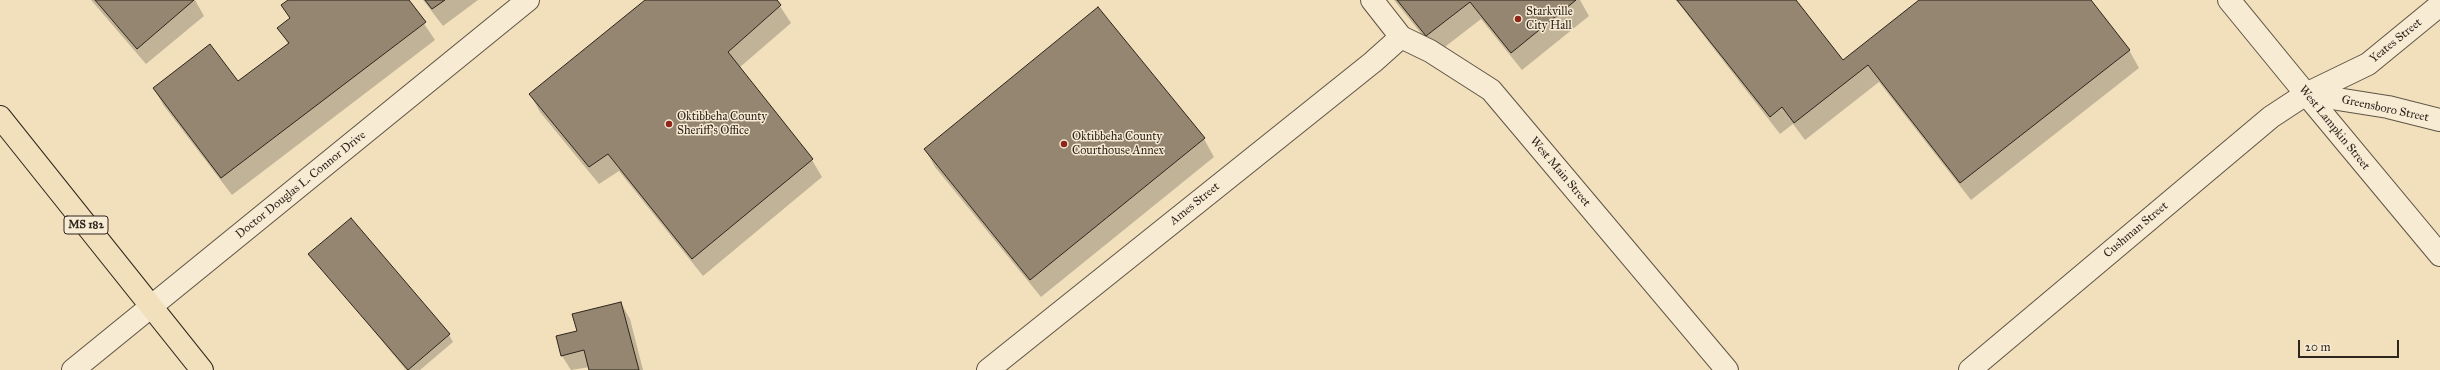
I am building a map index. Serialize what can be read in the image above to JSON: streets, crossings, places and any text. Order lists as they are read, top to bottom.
{
  "streets": {
    "main road": ["MS 182"],
    "street": [
      "Yeates Street",
      "Greensboro Street",
      "West Lampkin Street",
      "West Main Street",
      "Doctor Douglas L. Connor Drive",
      "Ames Street",
      "Cushman Street"
    ]
  },
  "crossings": [
    ["Yeates Street", "Greensboro Street"],
    ["Yeates Street", "West Lampkin Street"],
    ["Yeates Street", "Cushman Street"],
    ["Greensboro Street", "West Lampkin Street"],
    ["Greensboro Street", "Cushman Street"],
    ["West Lampkin Street", "Cushman Street"],
    ["West Main Street", "Ames Street"],
    ["Doctor Douglas L. Connor Drive", "MS 182"]
  ],
  "places": ["Starkville City Hall", "Oktibbeha County Sheriff's Office", "Oktibbeha County Courthouse Annex"],
  "scale_bar": "20 m"
}
